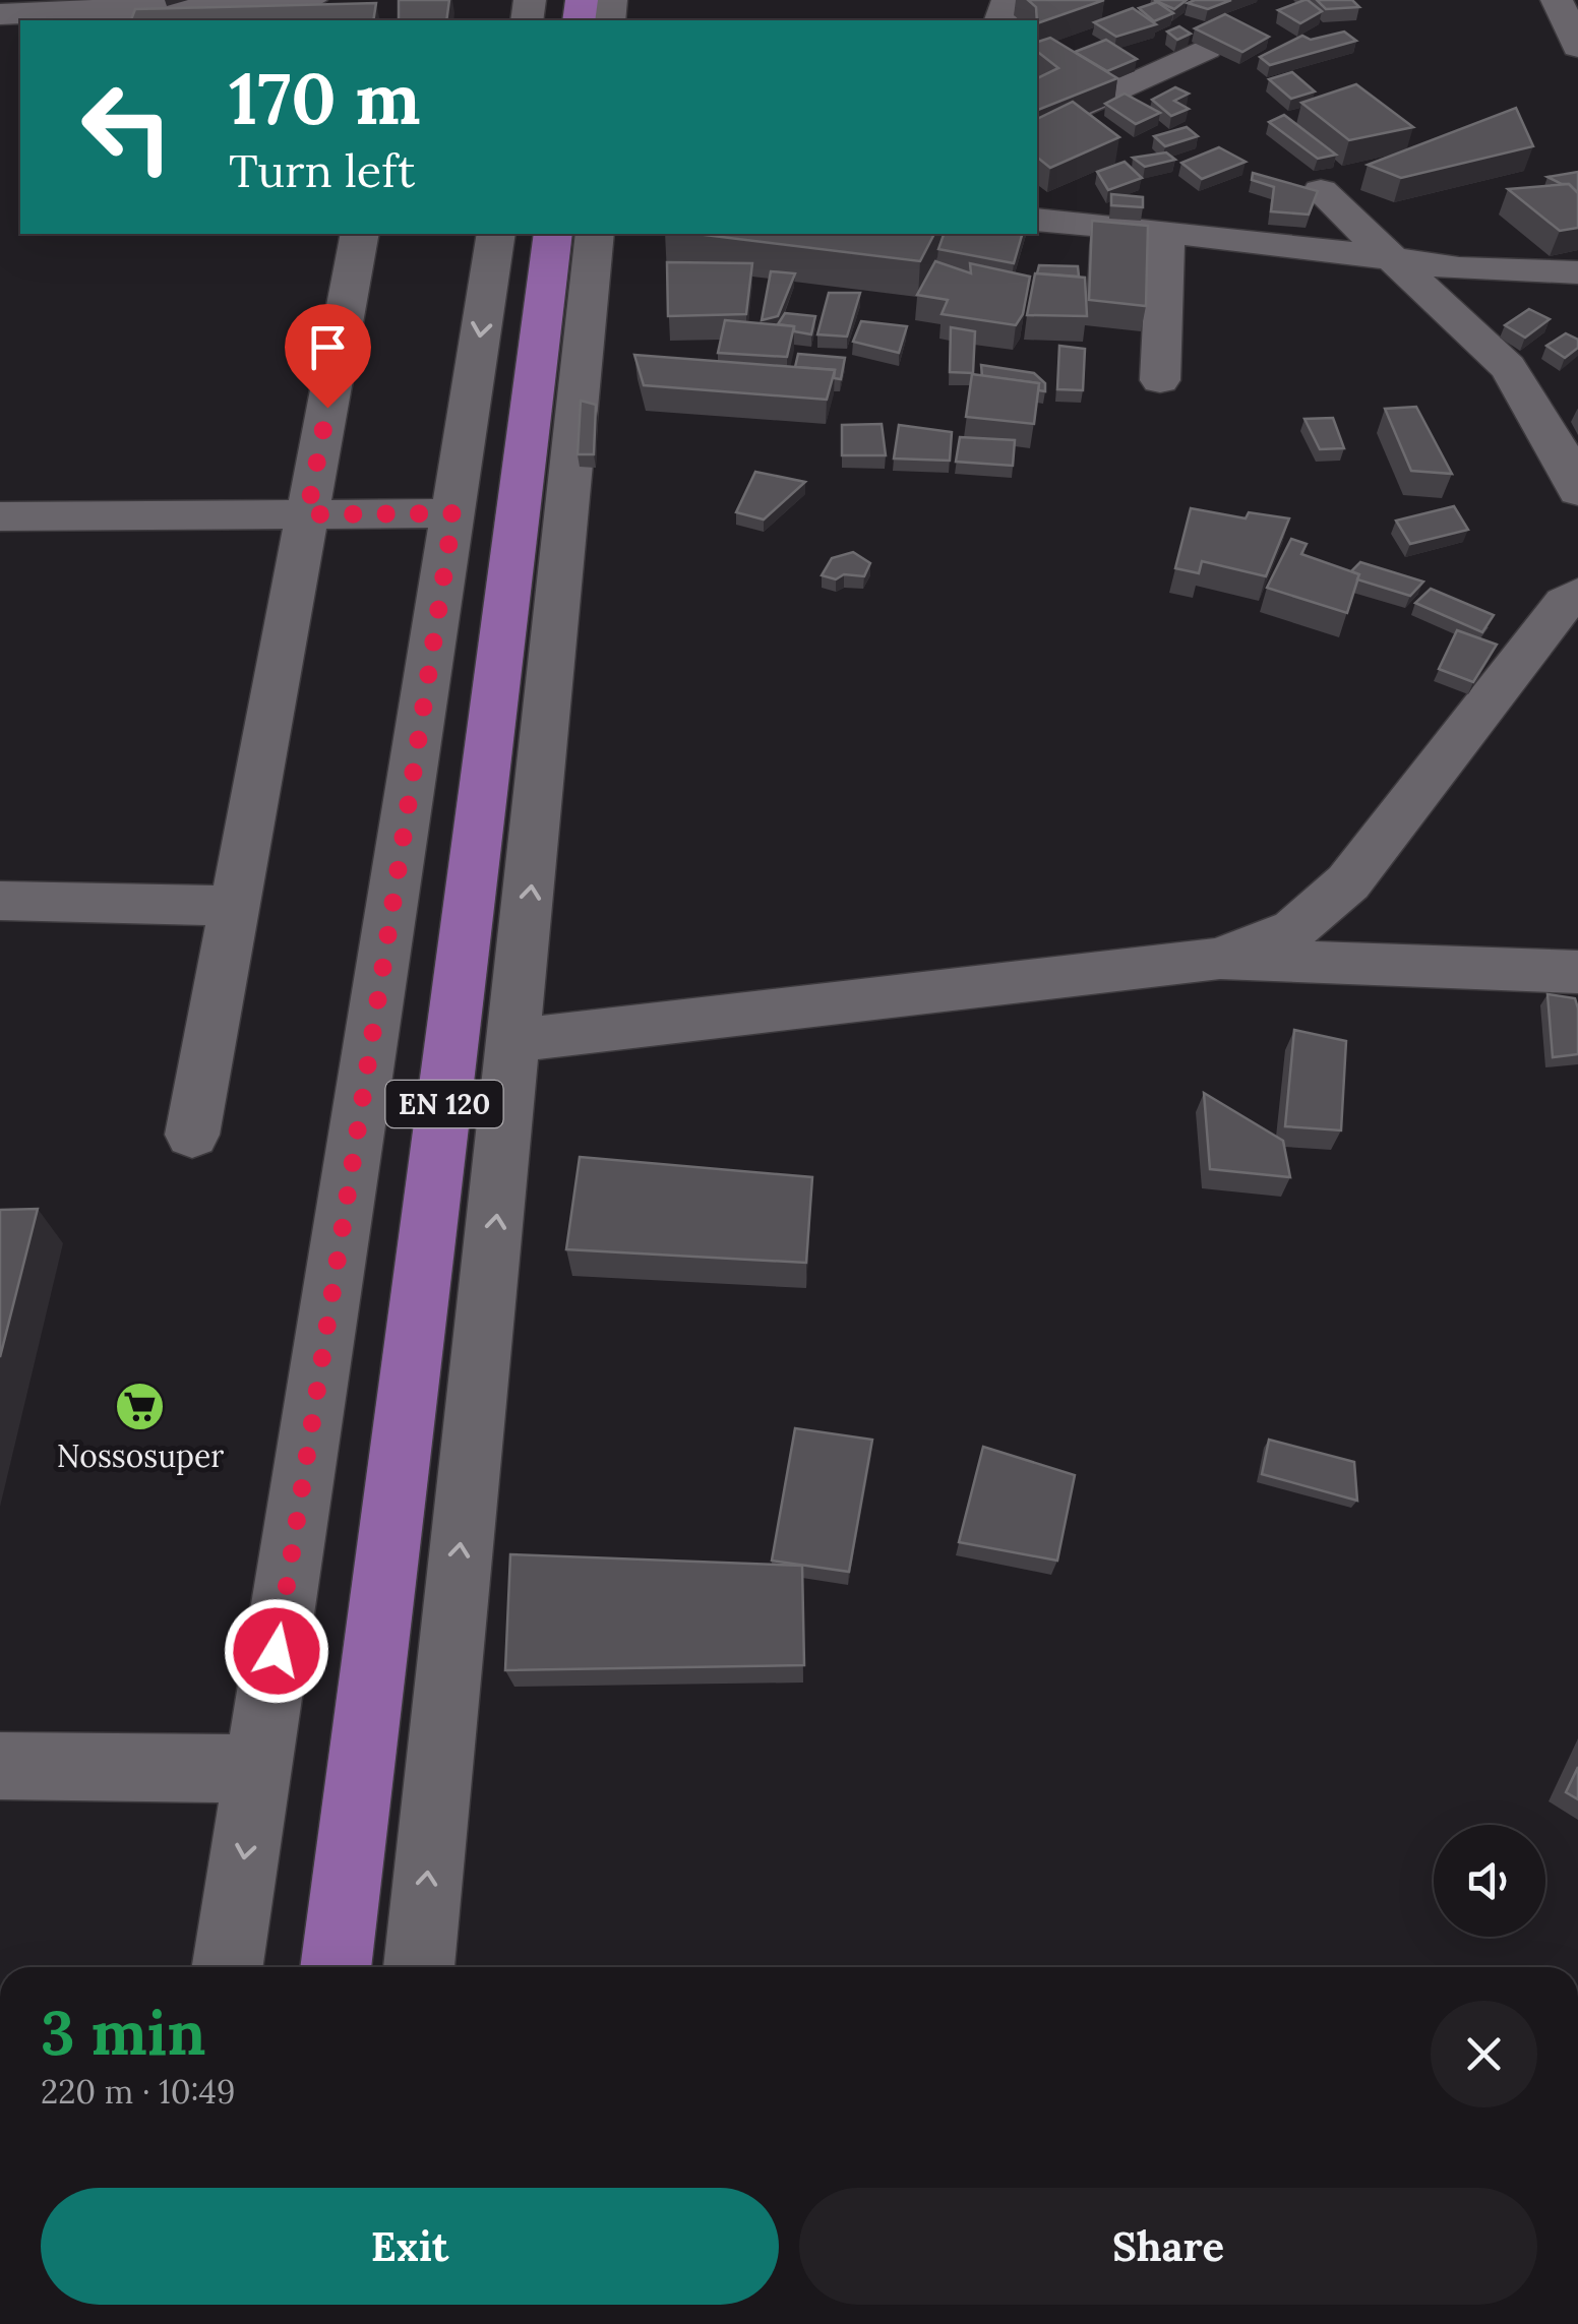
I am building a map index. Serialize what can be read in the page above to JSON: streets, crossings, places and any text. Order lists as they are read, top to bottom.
{
  "streets": {
    "main road": ["EN 120"]
  },
  "places": {
    "supermarket": ["Nossosuper"]
  },
  "page": {
    "turn": ["170 m", "Turn left"],
    "heading": ["3 min", "220 m · 10:49"],
    "buttons": ["Exit", "Share"]
  }
}
